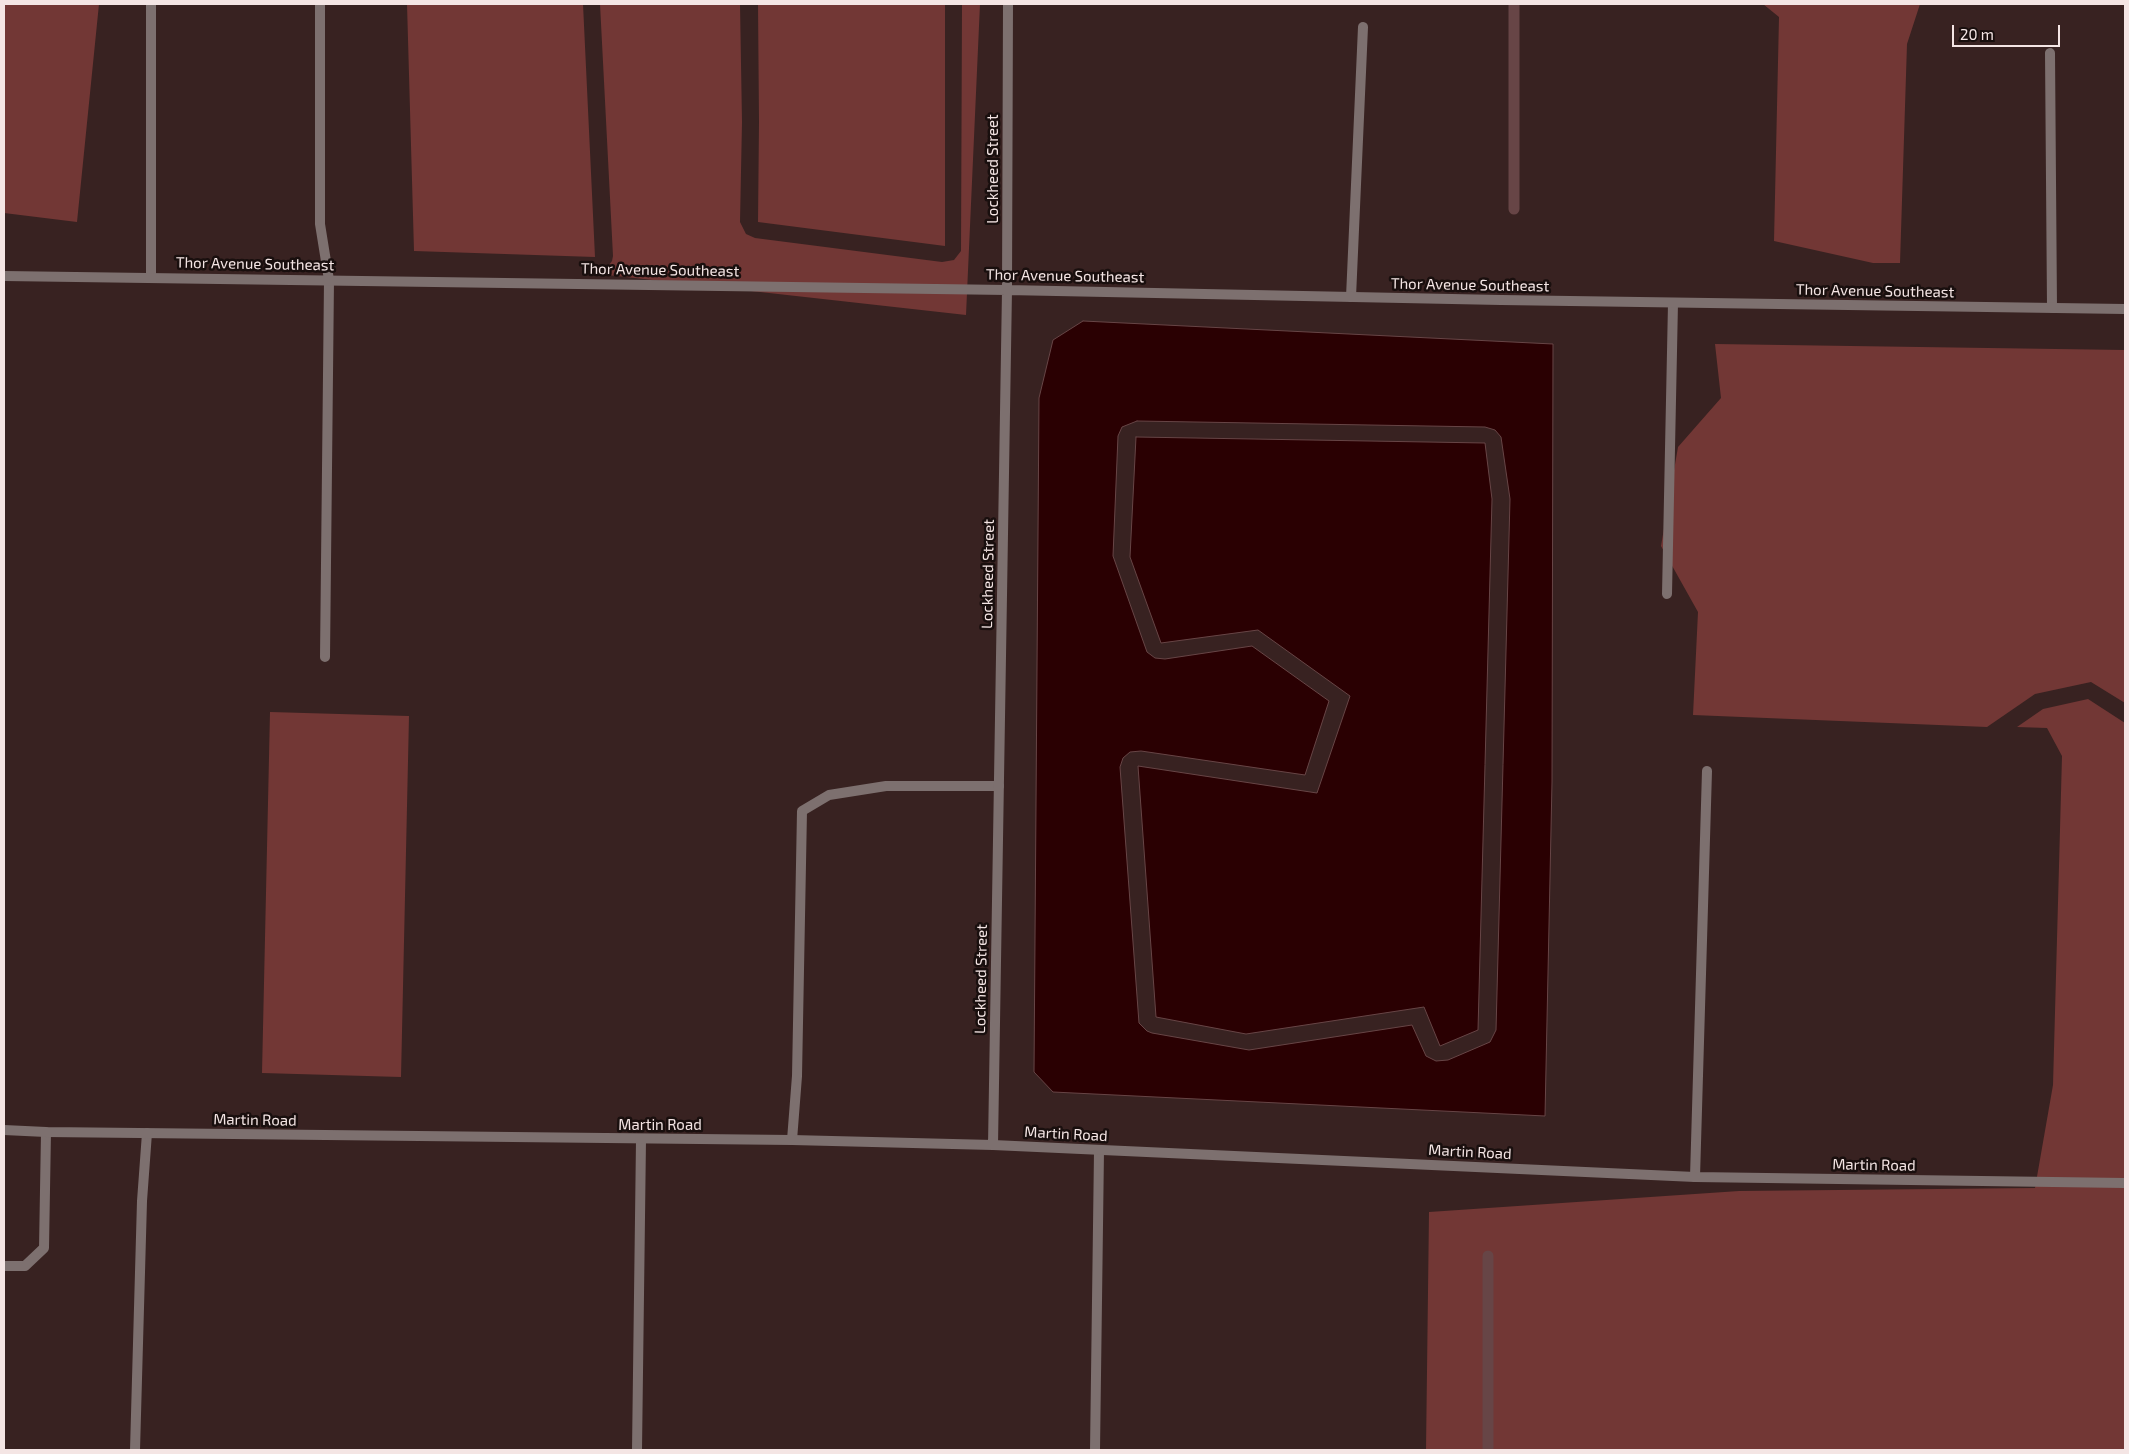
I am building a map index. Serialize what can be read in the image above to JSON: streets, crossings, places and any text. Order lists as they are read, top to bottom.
{
  "streets": {
    "street": ["Lockheed Street", "Thor Avenue Southeast", "Martin Road"]
  },
  "crossings": [
    ["Lockheed Street", "Thor Avenue Southeast"],
    ["Lockheed Street", "Martin Road"]
  ],
  "scale_bar": "20 m"
}
